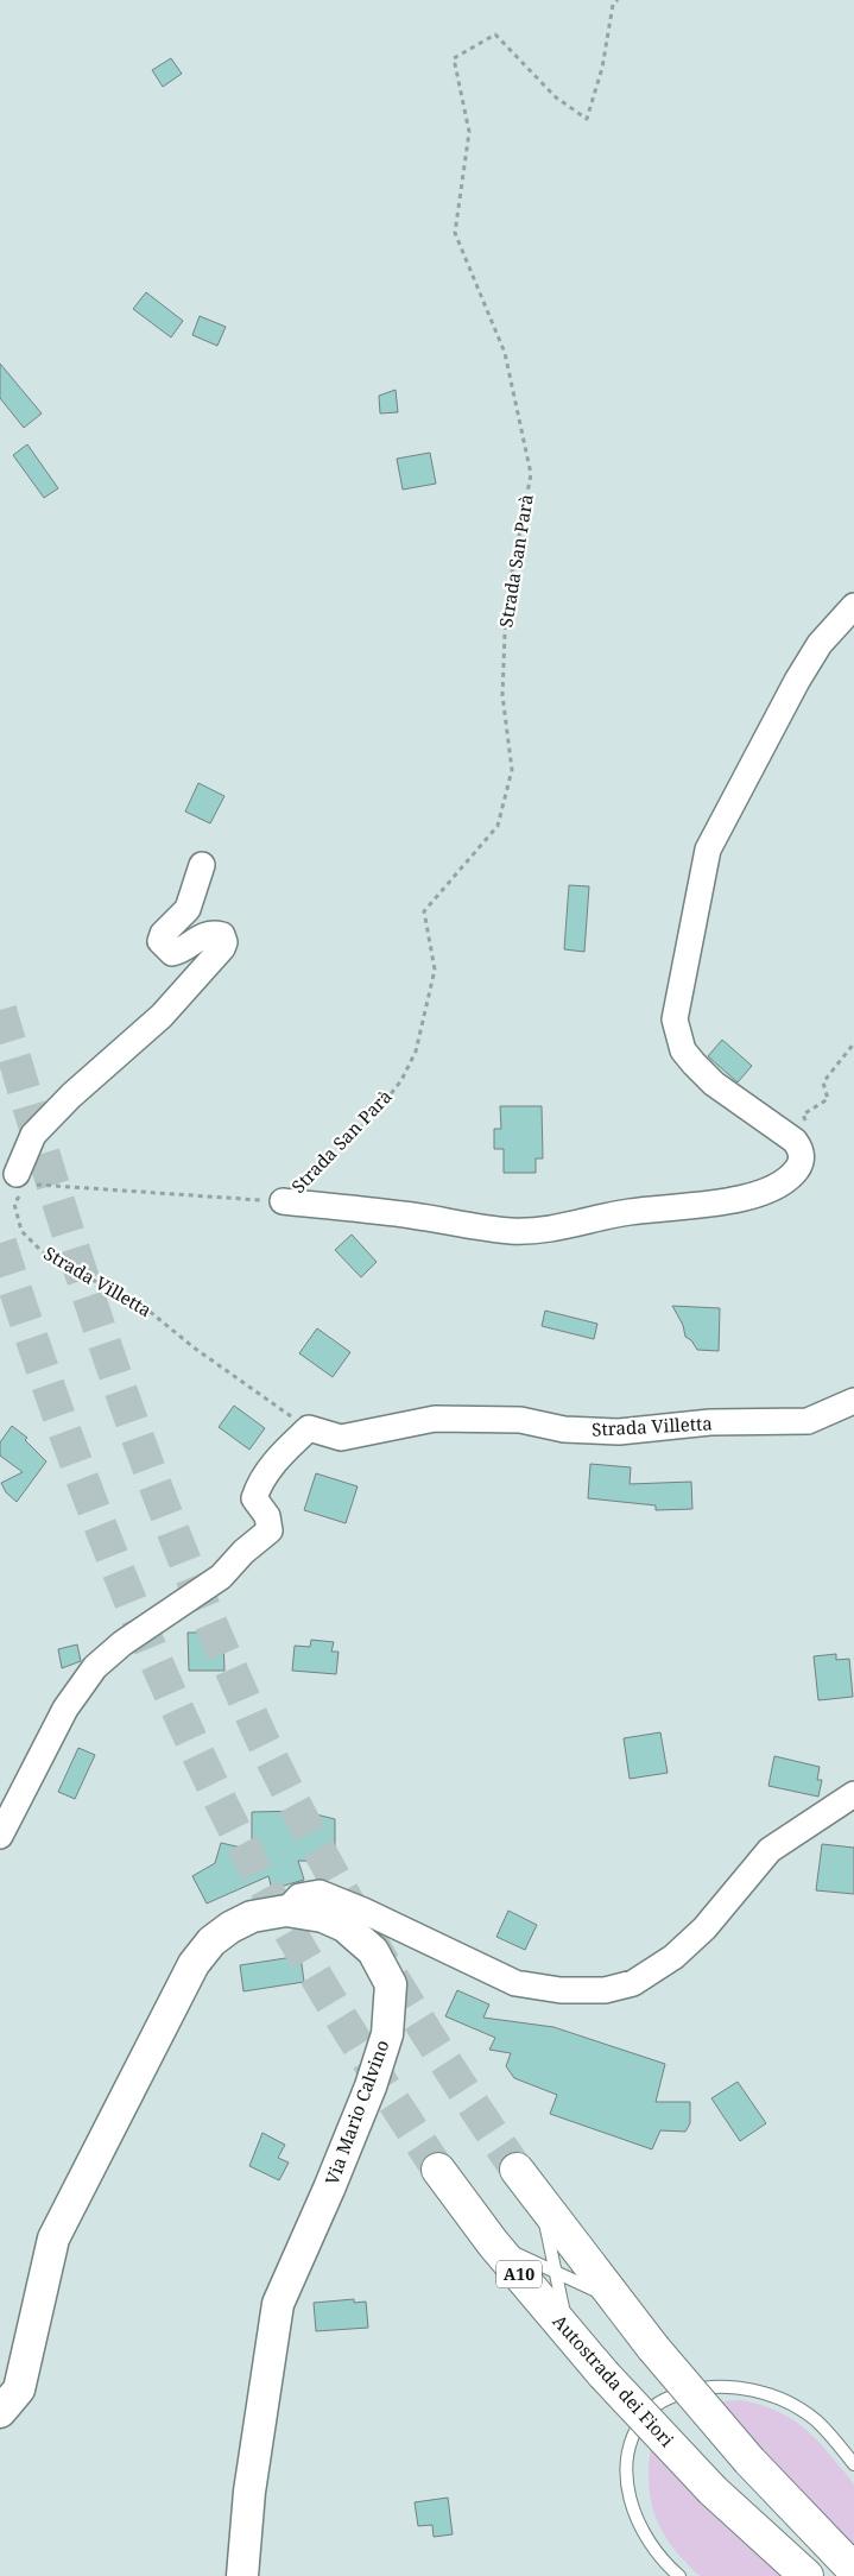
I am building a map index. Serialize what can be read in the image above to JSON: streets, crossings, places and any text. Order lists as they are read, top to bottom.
{
  "streets": {
    "highway": ["A10", "Autostrada dei Fiori"],
    "street": ["Strada San Parà", "Strada Villetta", "Via Mario Calvino"]
  }
}
